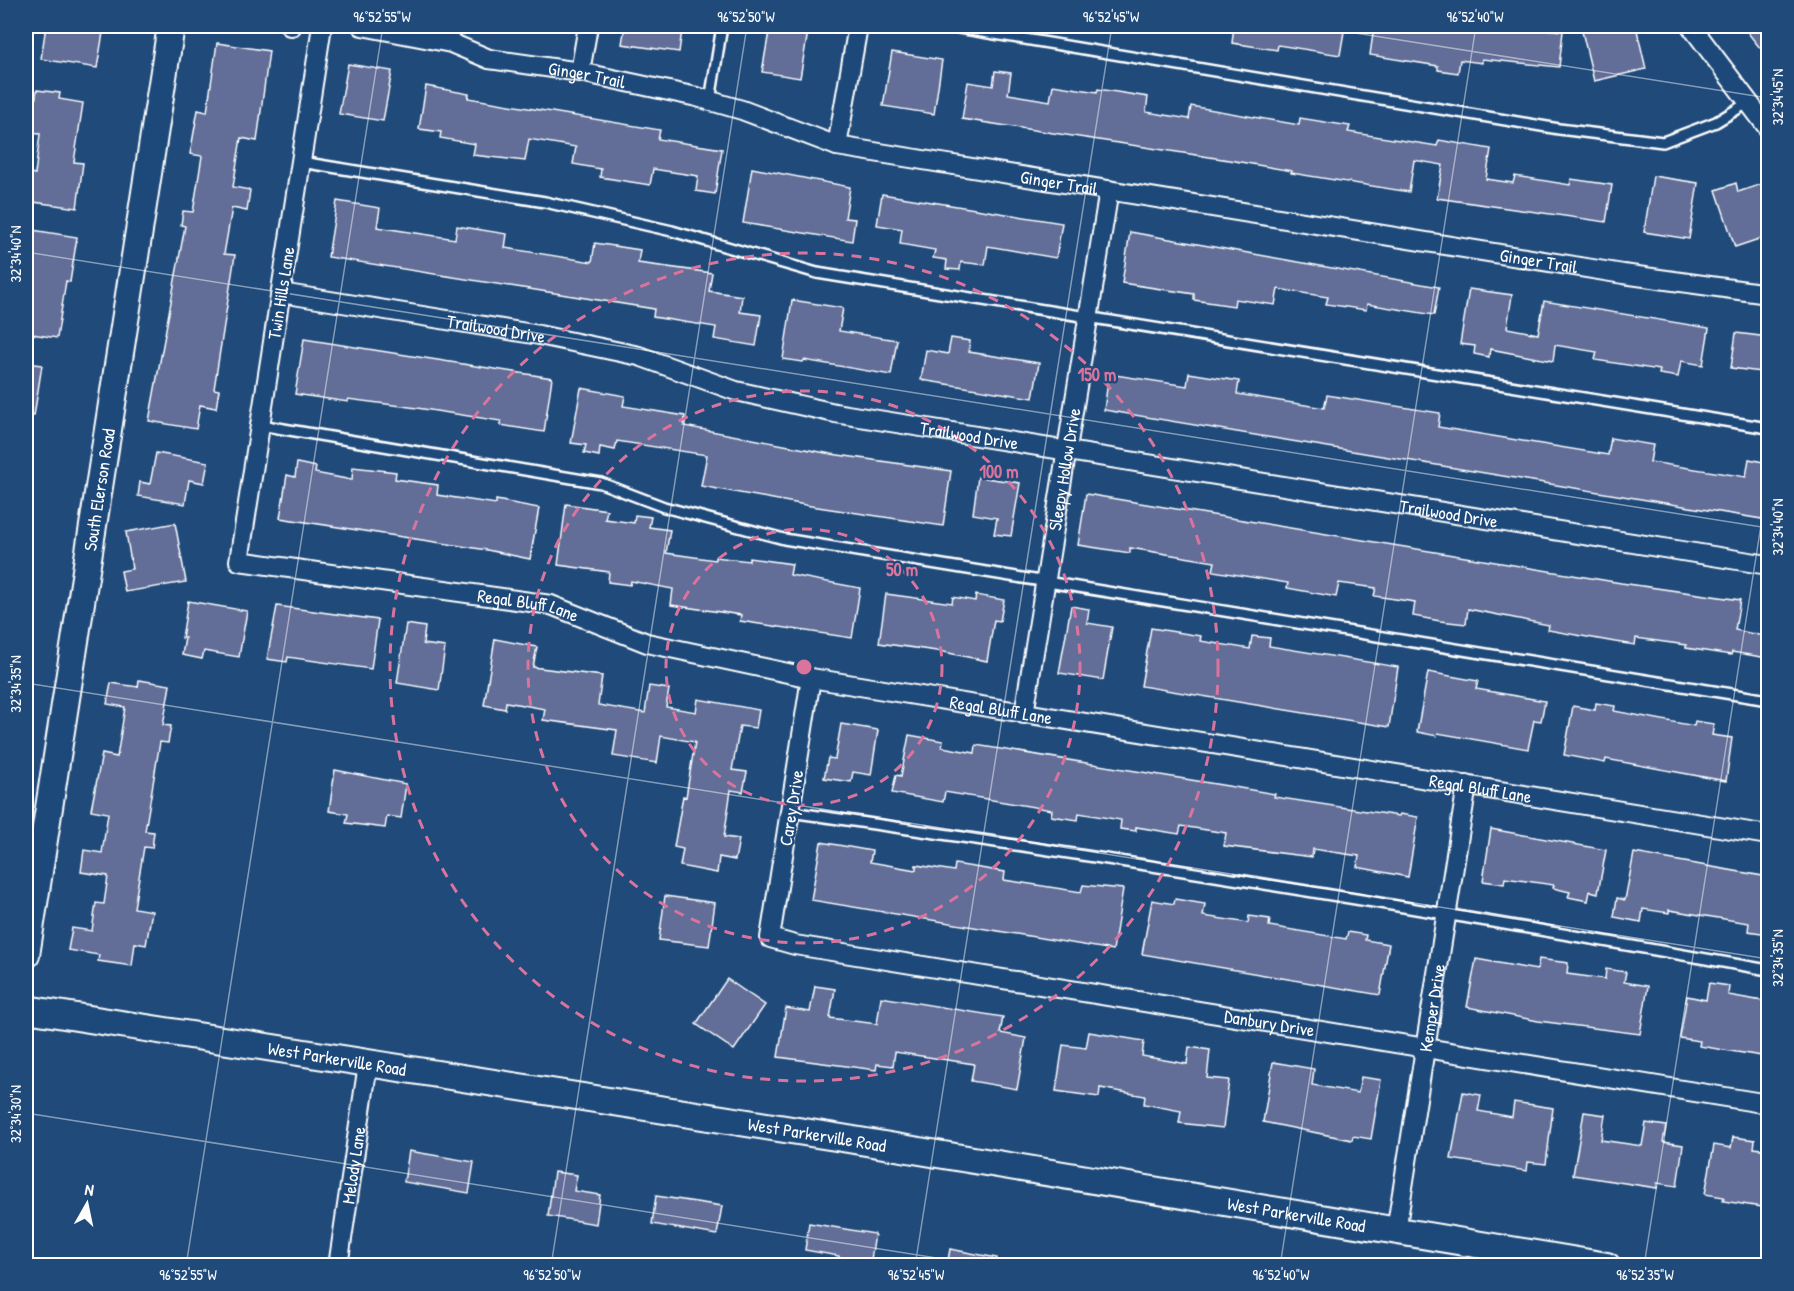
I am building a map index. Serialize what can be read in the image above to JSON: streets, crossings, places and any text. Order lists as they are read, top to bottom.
{
  "streets": {
    "main road": ["South Elerson Road", "West Parkerville Road"],
    "street": [
      "Ginger Trail",
      "Twin Hills Lane",
      "Trailwood Drive",
      "Sleepy Hollow Drive",
      "Regal Bluff Lane",
      "Carey Drive",
      "Kemper Drive",
      "Danbury Drive",
      "Melody Lane"
    ]
  },
  "crossings": [
    ["Ginger Trail", "Sleepy Hollow Drive"],
    ["Twin Hills Lane", "Trailwood Drive"],
    ["Twin Hills Lane", "Regal Bluff Lane"],
    ["Trailwood Drive", "Sleepy Hollow Drive"],
    ["Sleepy Hollow Drive", "Regal Bluff Lane"],
    ["Regal Bluff Lane", "Carey Drive"],
    ["Regal Bluff Lane", "Kemper Drive"],
    ["Carey Drive", "Danbury Drive"],
    ["Kemper Drive", "Danbury Drive"],
    ["Kemper Drive", "West Parkerville Road"],
    ["West Parkerville Road", "Melody Lane"]
  ],
  "north": "top",
  "coordinates": [
    "96°52'55\"W",
    "96°52'50\"W",
    "96°52'45\"W",
    "96°52'40\"W",
    "32°34'45\"N",
    "32°34'40\"N",
    "32°34'35\"N",
    "32°34'30\"N",
    "96°52'35\"W"
  ],
  "rings": ["150 m", "100 m", "50 m"]
}
